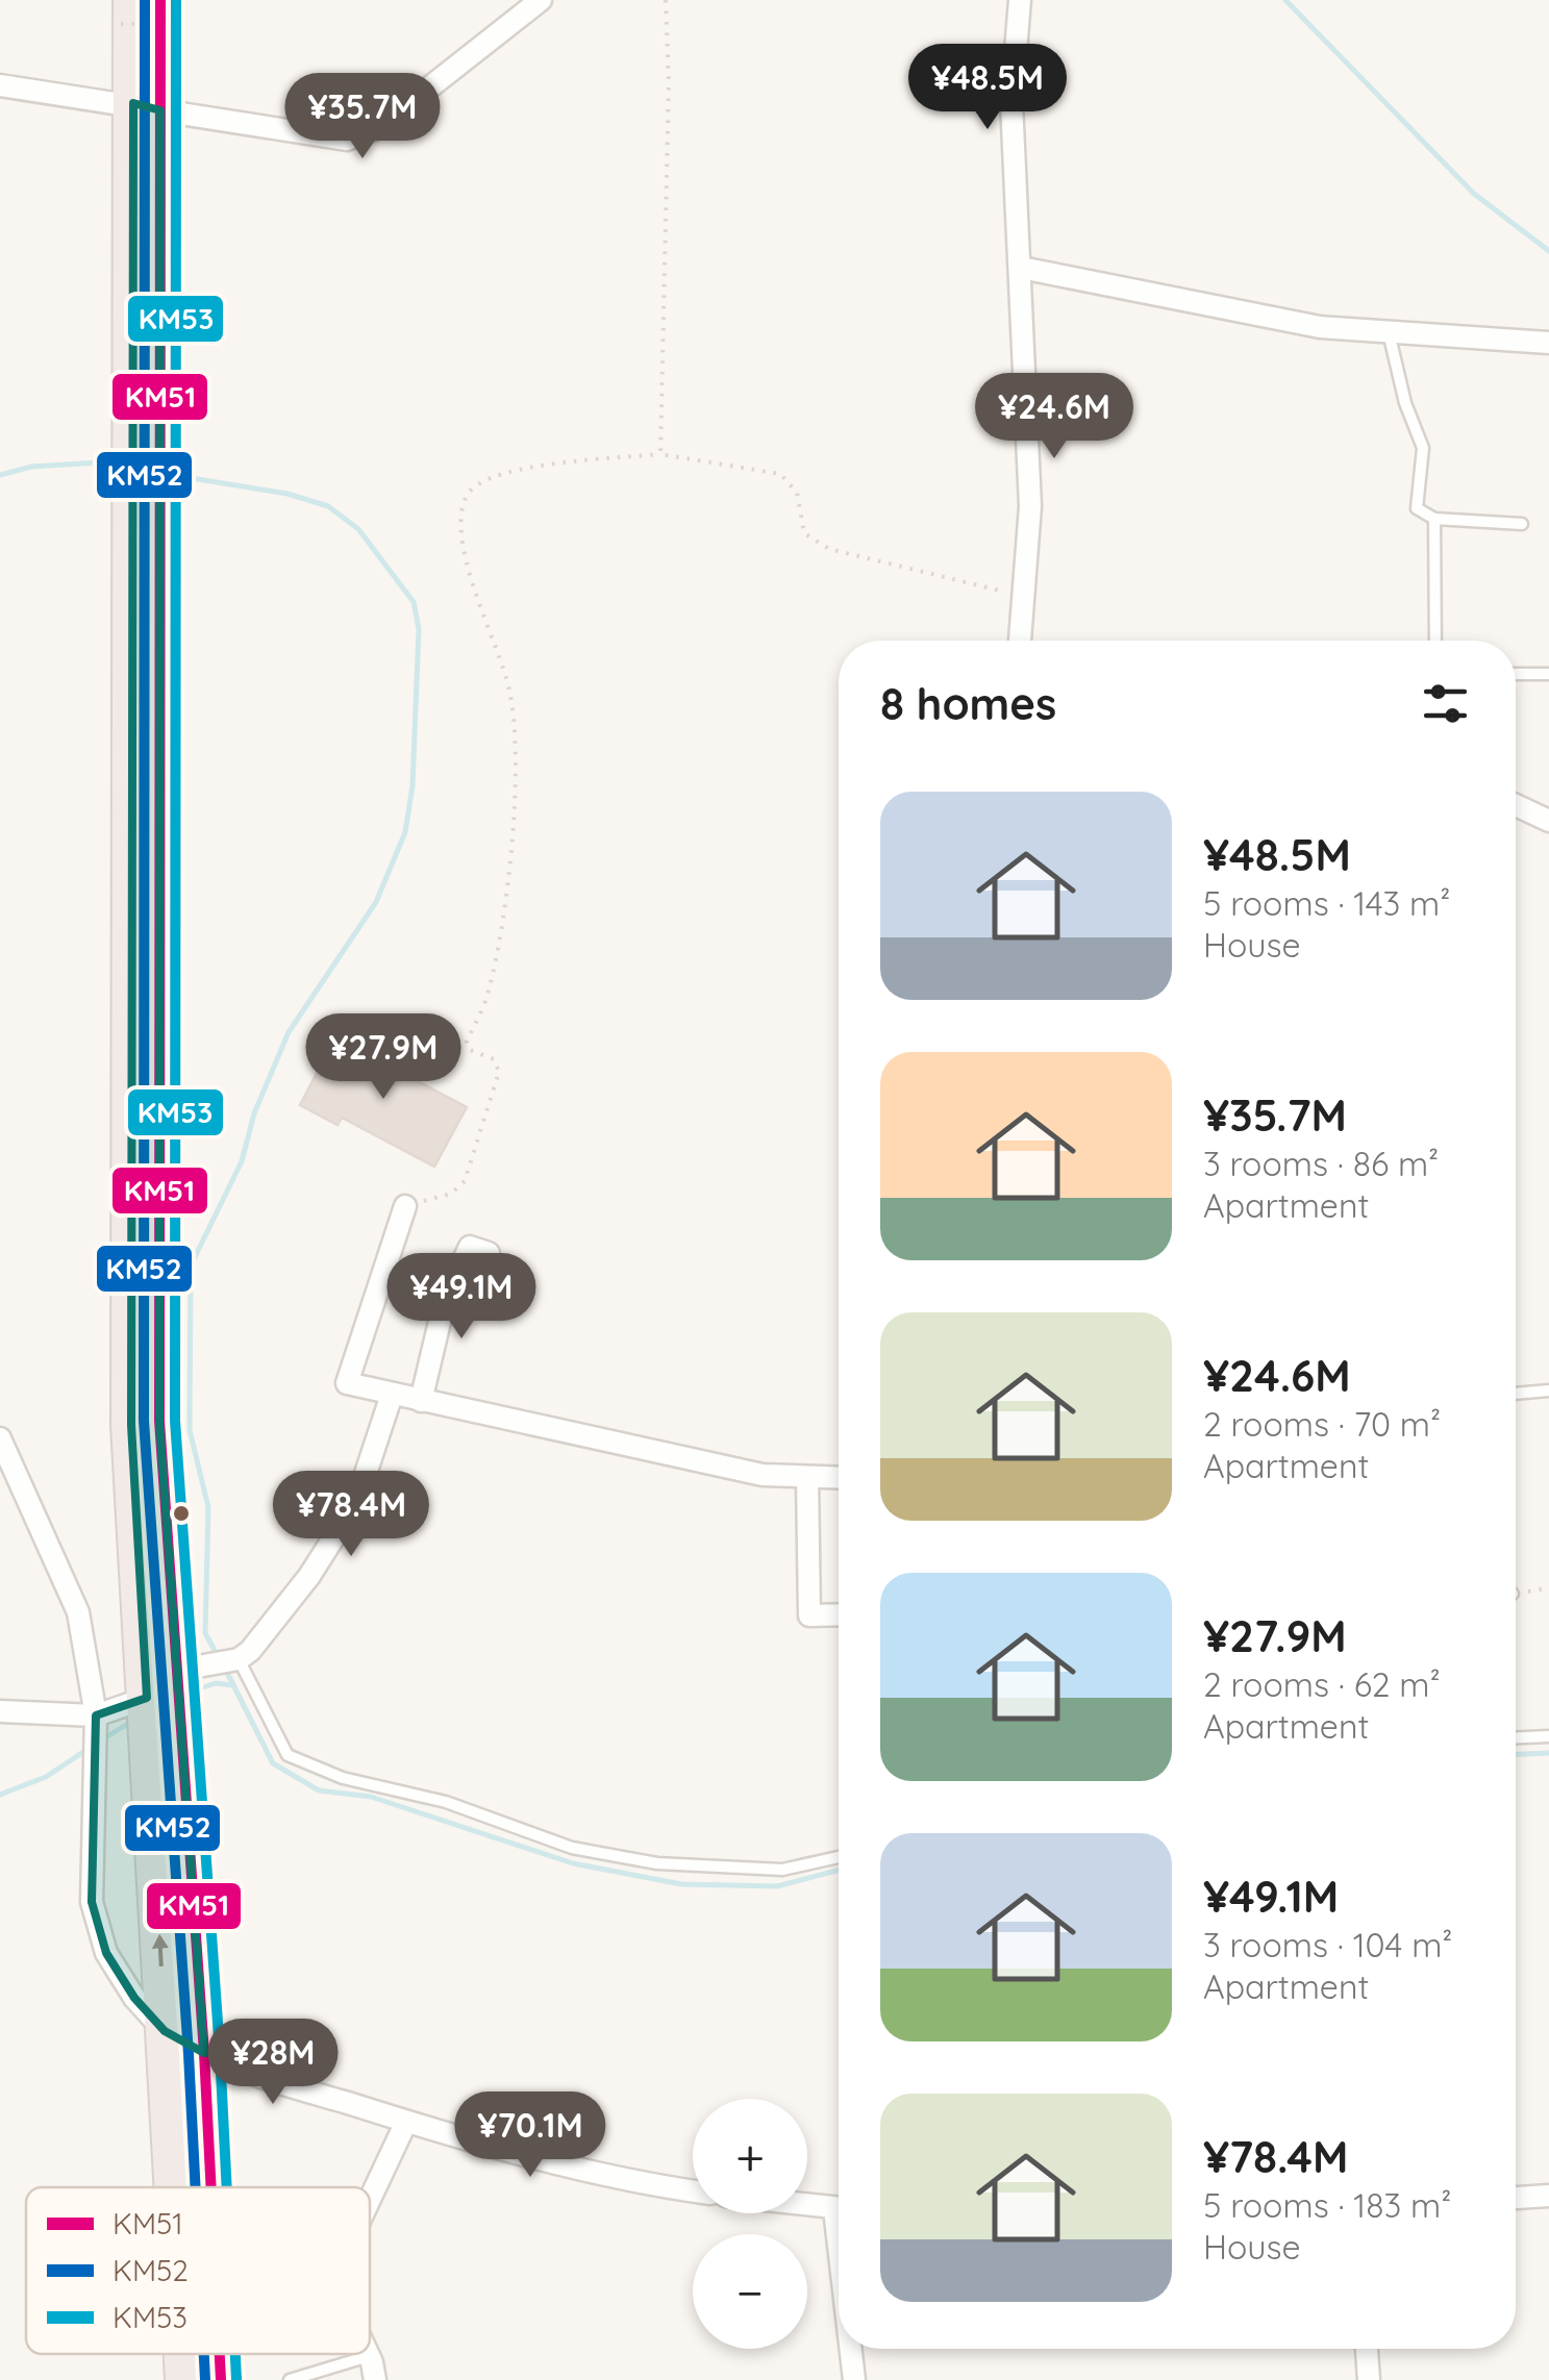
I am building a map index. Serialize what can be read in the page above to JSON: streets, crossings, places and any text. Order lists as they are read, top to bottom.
{
  "lines": ["transit line KM51", "transit line KM52", "transit line KM53"],
  "legend": ["KM51", "KM52", "KM53"],
  "page": {
    "price": [
      "¥48.5M",
      "¥35.7M",
      "¥24.6M",
      "¥27.9M",
      "¥49.1M",
      "¥78.4M",
      "¥28M",
      "¥70.1M"
    ],
    "heading": "8 homes",
    "list": [
      {
        "name": "¥48.5M",
        "note": "5 rooms · 143 m² · House"
      },
      {
        "name": "¥35.7M",
        "note": "3 rooms · 86 m² · Apartment"
      },
      {
        "name": "¥24.6M",
        "note": "2 rooms · 70 m² · Apartment"
      },
      {
        "name": "¥27.9M",
        "note": "2 rooms · 62 m² · Apartment"
      },
      {
        "name": "¥49.1M",
        "note": "3 rooms · 104 m² · Apartment"
      },
      {
        "name": "¥78.4M",
        "note": "5 rooms · 183 m² · House"
      }
    ],
    "map_buttons": ["+", "−"]
  }
}
